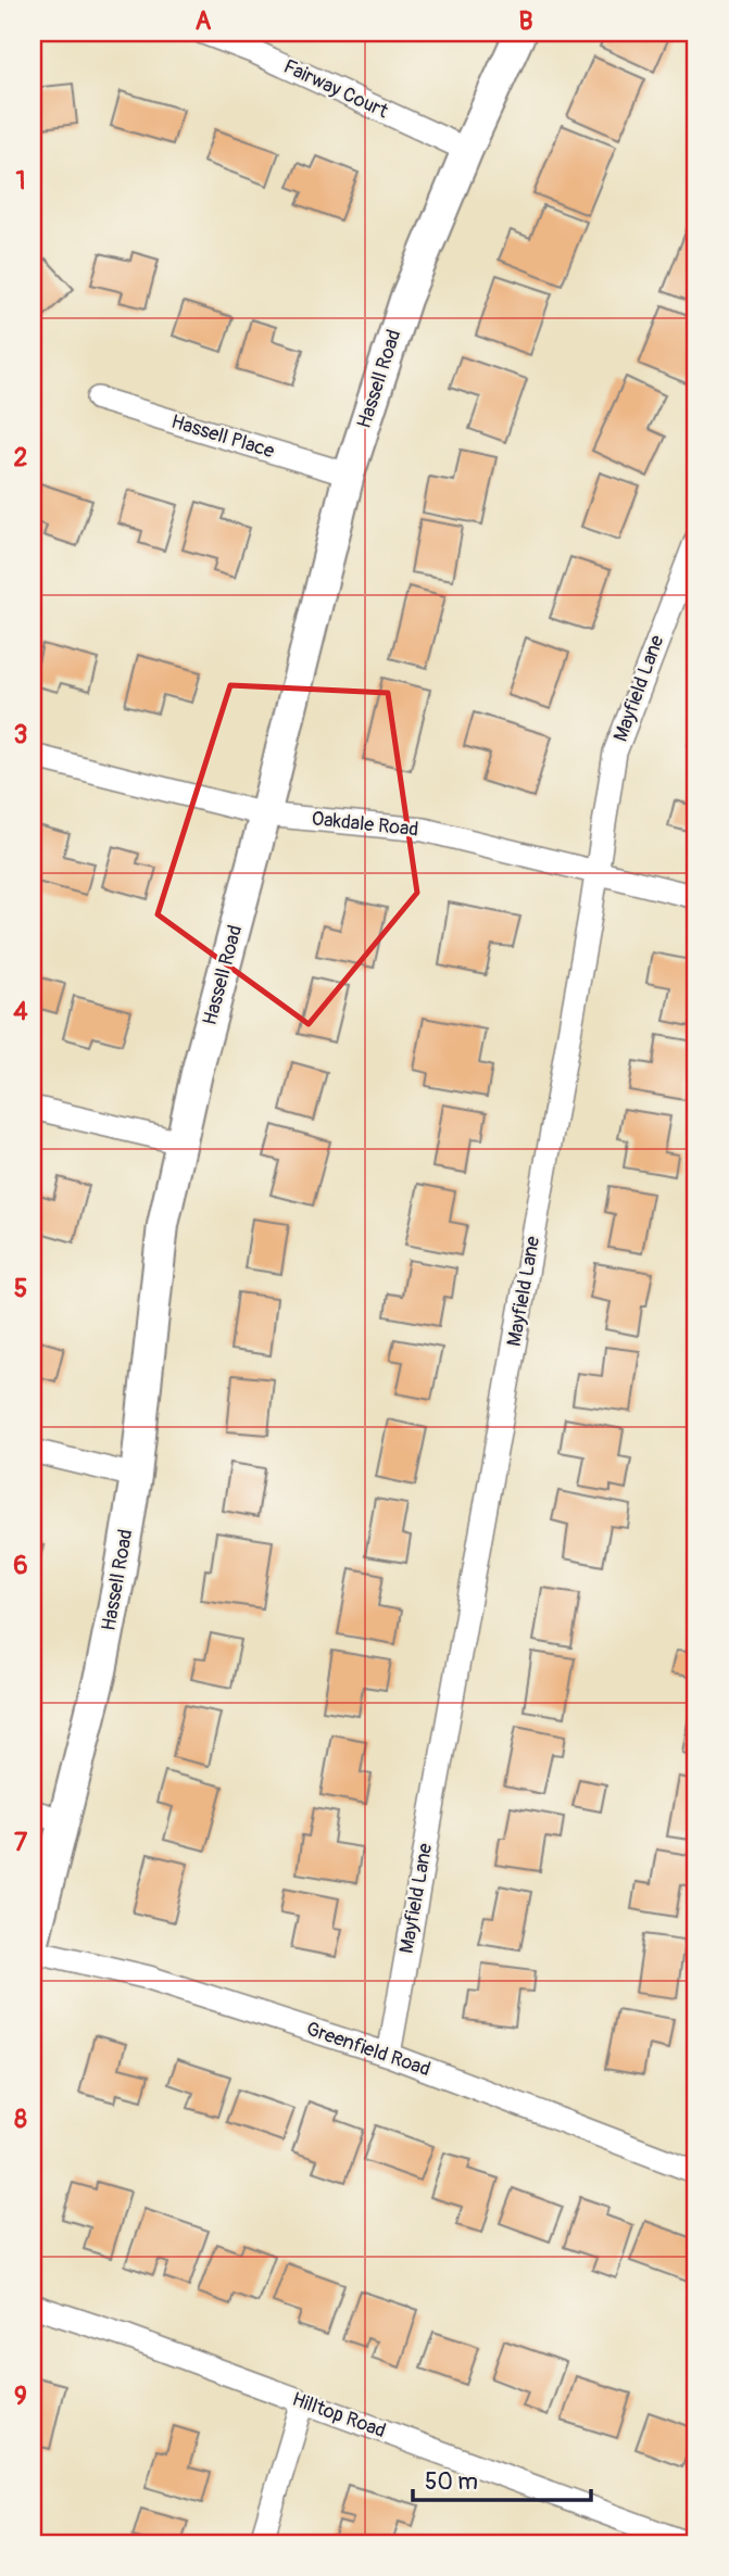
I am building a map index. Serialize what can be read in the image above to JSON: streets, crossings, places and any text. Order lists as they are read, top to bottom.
{
  "streets": {
    "street": [
      "Fairway Court",
      "Hassell Road",
      "Hassell Place",
      "Mayfield Lane",
      "Oakdale Road",
      "Greenfield Road",
      "Hilltop Road"
    ]
  },
  "crossings": [
    ["Fairway Court", "Hassell Road"],
    ["Hassell Road", "Hassell Place"],
    ["Hassell Road", "Oakdale Road"],
    ["Hassell Road", "Greenfield Road"],
    ["Mayfield Lane", "Oakdale Road"],
    ["Mayfield Lane", "Greenfield Road"]
  ],
  "scale_bar": "50 m",
  "grid": {
    "columns": ["A", "B"],
    "rows": [
      "1",
      "2",
      "3",
      "4",
      "5",
      "6",
      "7",
      "8",
      "9"
    ]
  }
}
